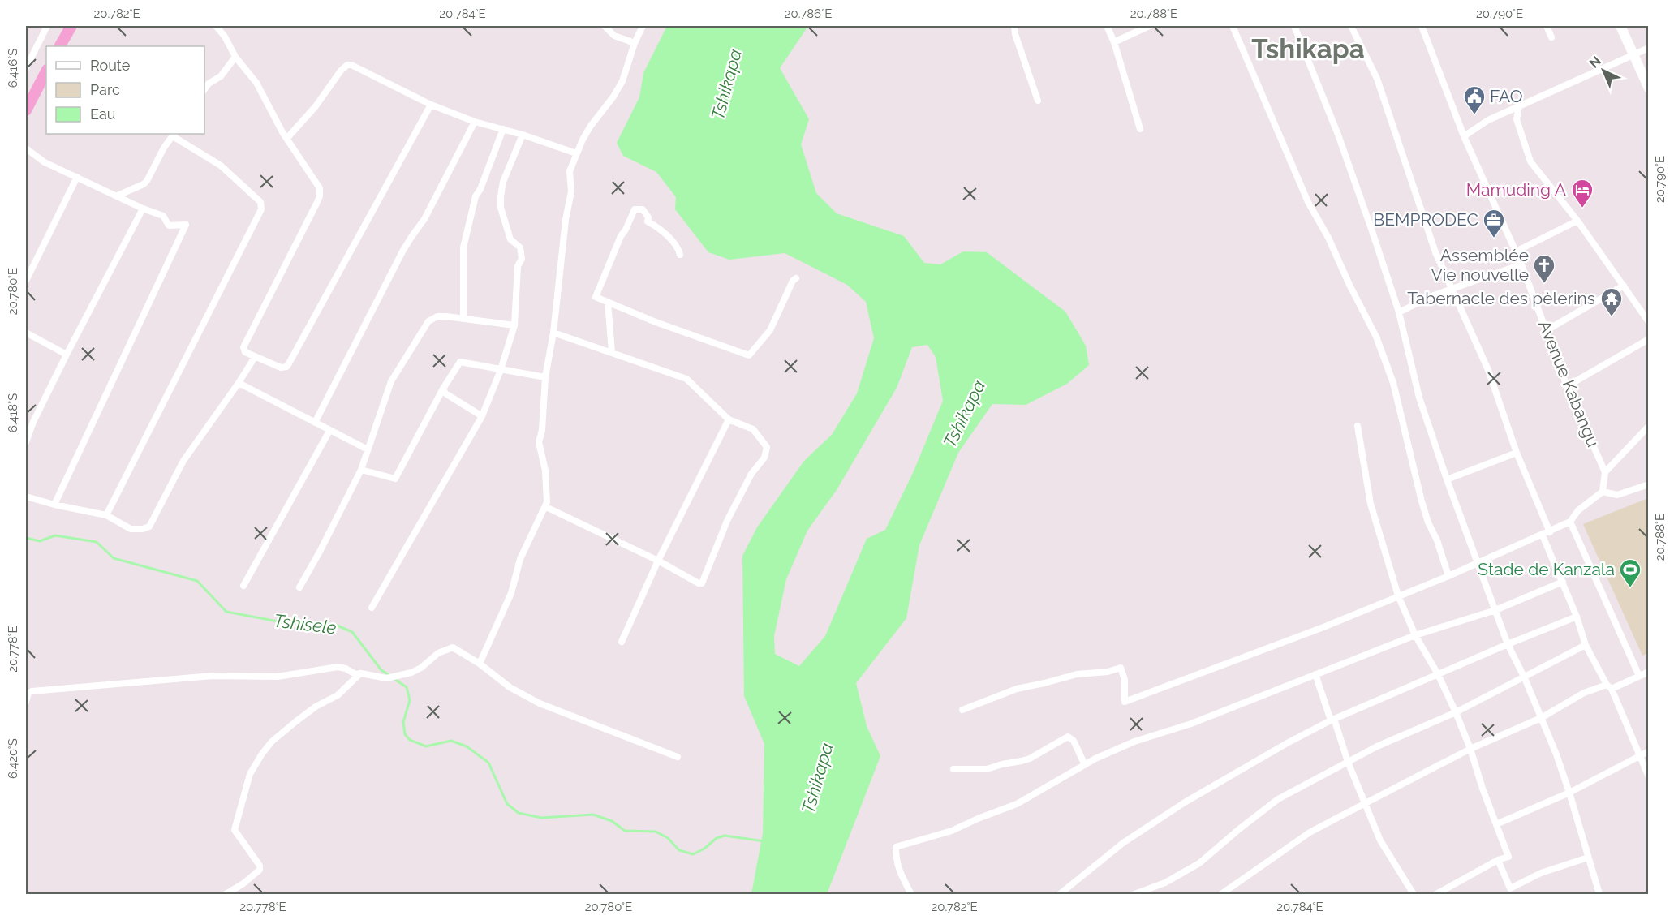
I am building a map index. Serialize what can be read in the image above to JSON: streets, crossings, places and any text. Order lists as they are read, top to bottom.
{
  "streets": {
    "street": ["Avenue Kabangu"]
  },
  "districts": ["Tshikapa"],
  "water": ["Tshikapa", "Tshisele"],
  "places": {
    "public building": ["FAO"],
    "hotel": ["Mamuding A"],
    "office": ["BEMPRODEC"],
    "church": ["Assemblée Vie nouvelle"],
    "temple": ["Tabernacle des pèlerins"],
    "sports": ["Stade de Kanzala"]
  },
  "legend": ["Route", "Parc", "Eau"],
  "north": "top left",
  "coordinates": [
    "20.782°E",
    "20.784°E",
    "20.786°E",
    "20.788°E",
    "20.790°E",
    "6.416°S",
    "20.780°E",
    "6.418°S",
    "20.778°E",
    "6.420°S"
  ]
}
